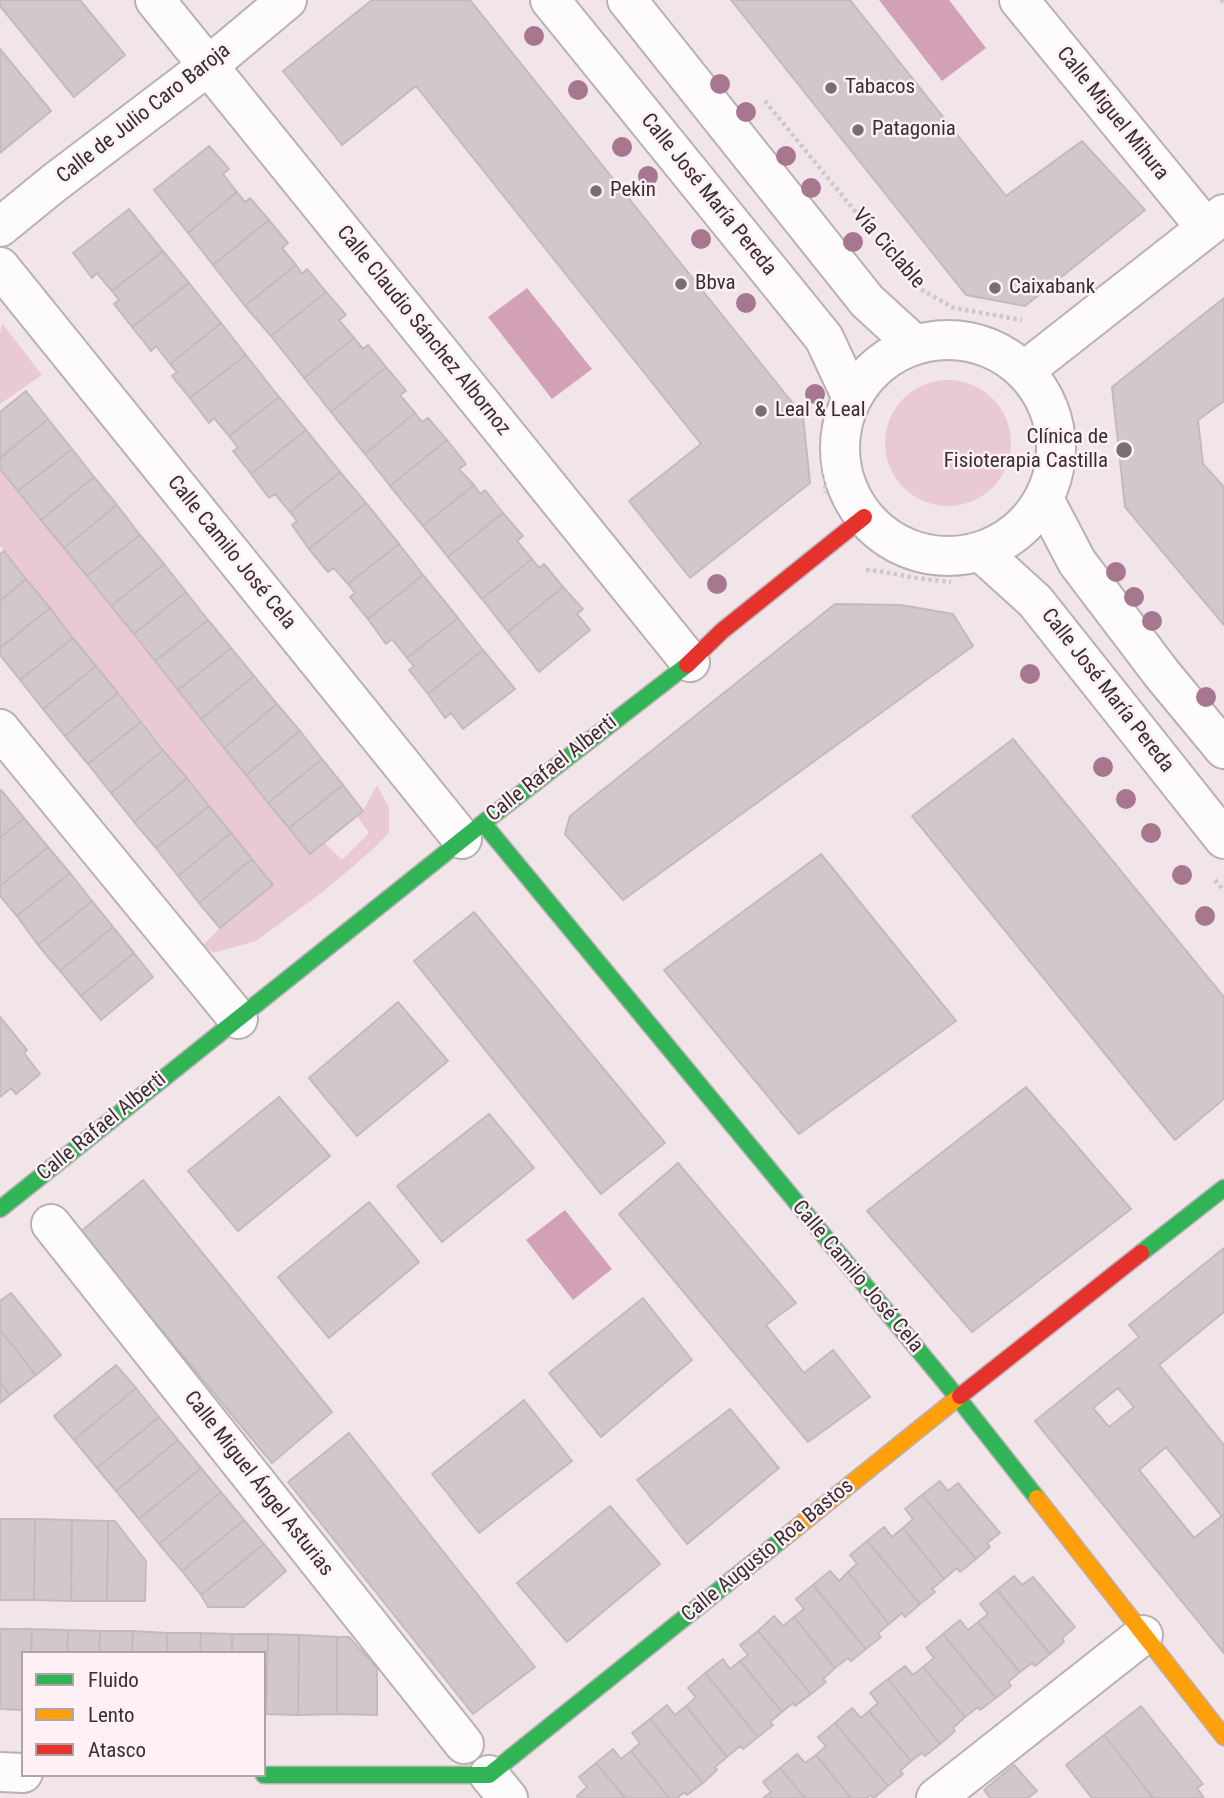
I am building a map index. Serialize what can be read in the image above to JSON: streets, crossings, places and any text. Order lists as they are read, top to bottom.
{
  "streets": {
    "street": [
      "Calle de Julio Caro Baroja",
      "Calle Miguel Mihura",
      "Calle José María Pereda",
      "Calle Claudio Sánchez Albornoz",
      "Calle Camilo José Cela",
      "Calle Rafael Alberti",
      "Calle Miguel Ángel Asturias",
      "Calle Augusto Roa Bastos"
    ],
    "path": ["Vía Ciclable"]
  },
  "crossings": [
    ["Calle de Julio Caro Baroja", "Calle Claudio Sánchez Albornoz"],
    ["Calle José María Pereda", "Calle Rafael Alberti"],
    ["Calle Claudio Sánchez Albornoz", "Calle Rafael Alberti"],
    ["Calle Camilo José Cela", "Calle Rafael Alberti"],
    ["Calle Camilo José Cela", "Calle Augusto Roa Bastos"]
  ],
  "places": [
    "Tabacos",
    "Patagonia",
    "Pekin",
    "Bbva",
    "Caixabank",
    "Leal & Leal",
    "Clínica de Fisioterapia Castilla"
  ],
  "legend": ["Fluido", "Lento", "Atasco"]
}
